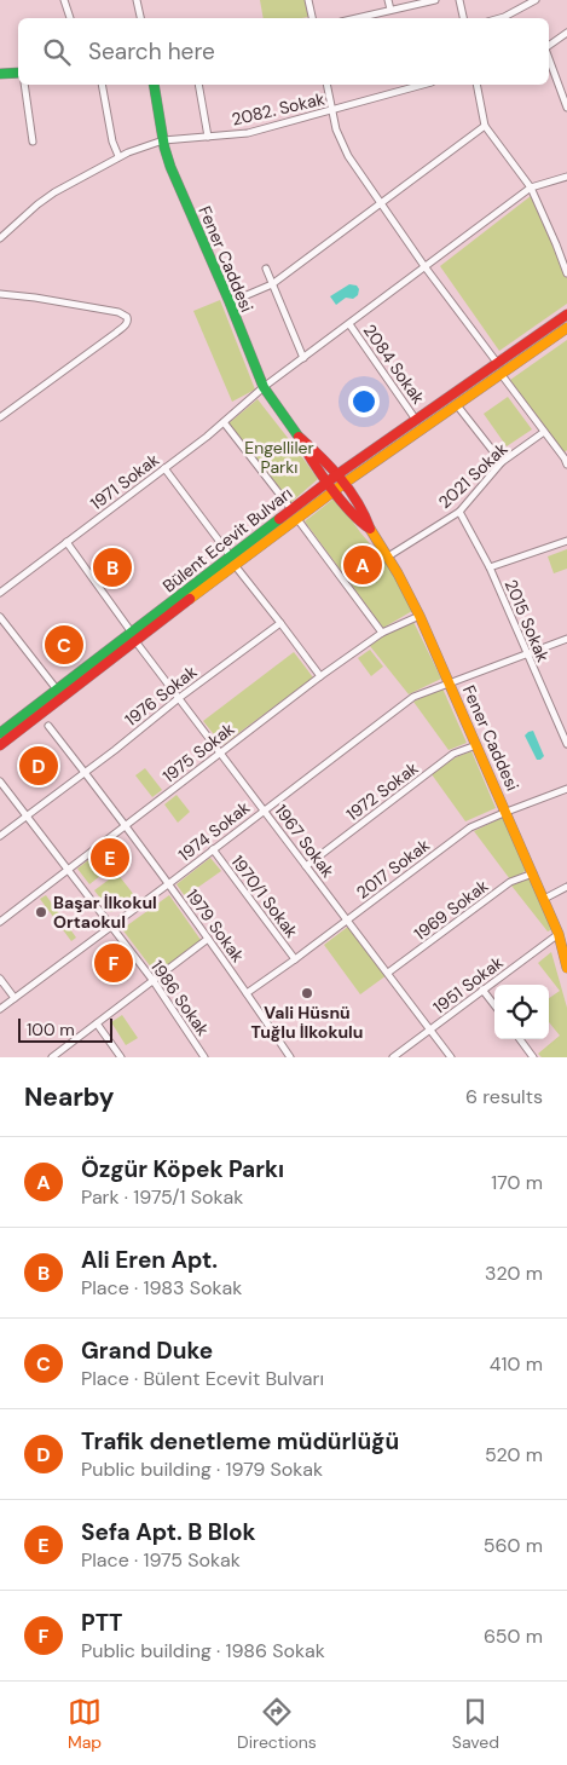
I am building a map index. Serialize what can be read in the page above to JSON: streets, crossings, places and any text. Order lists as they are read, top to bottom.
{
  "streets": {
    "main road": ["Fener Caddesi", "Bülent Ecevit Bulvarı"],
    "street": [
      "2082. Sokak",
      "2084 Sokak",
      "2021 Sokak",
      "1971 Sokak",
      "2015 Sokak",
      "1976 Sokak",
      "1975 Sokak",
      "1972 Sokak",
      "1974 Sokak",
      "1967 Sokak",
      "2017 Sokak",
      "1970/1 Sokak",
      "1969 Sokak",
      "1979 Sokak",
      "1951 Sokak",
      "1986 Sokak"
    ]
  },
  "crossings": [
    ["2082. Sokak", "Fener Caddesi"],
    ["Fener Caddesi", "2021 Sokak"],
    ["Fener Caddesi", "1971 Sokak"],
    ["Fener Caddesi", "Bülent Ecevit Bulvarı"],
    ["Fener Caddesi", "1975 Sokak"],
    ["Fener Caddesi", "1972 Sokak"],
    ["Fener Caddesi", "1974 Sokak"],
    ["Fener Caddesi", "2017 Sokak"],
    ["Fener Caddesi", "1969 Sokak"],
    ["Fener Caddesi", "1951 Sokak"],
    ["2084 Sokak", "1971 Sokak"],
    ["2084 Sokak", "Bülent Ecevit Bulvarı"],
    ["2021 Sokak", "2015 Sokak"],
    ["1971 Sokak", "1967 Sokak"],
    ["Bülent Ecevit Bulvarı", "1967 Sokak"],
    ["2015 Sokak", "1974 Sokak"],
    ["1976 Sokak", "1967 Sokak"],
    ["1976 Sokak", "1979 Sokak"],
    ["1976 Sokak", "1986 Sokak"],
    ["1975 Sokak", "1967 Sokak"],
    ["1975 Sokak", "1979 Sokak"],
    ["1975 Sokak", "1986 Sokak"],
    ["1972 Sokak", "1967 Sokak"],
    ["1974 Sokak", "1967 Sokak"],
    ["1974 Sokak", "1970/1 Sokak"],
    ["1974 Sokak", "1979 Sokak"],
    ["1974 Sokak", "1986 Sokak"],
    ["1967 Sokak", "2017 Sokak"],
    ["1967 Sokak", "1969 Sokak"],
    ["1967 Sokak", "1951 Sokak"],
    ["2017 Sokak", "1970/1 Sokak"],
    ["2017 Sokak", "1979 Sokak"]
  ],
  "parks": ["Engelliler Parkı"],
  "places": ["Başar İlkokul Ortaokul", "Vali Hüsnü Tuğlu İlkokulu"],
  "scale_bar": "100 m",
  "page": {
    "search": "Search here",
    "pins": [
      "A",
      "B",
      "C",
      "D",
      "E",
      "F"
    ],
    "scale": "100 m",
    "heading": ["Nearby", "6 results"],
    "list": [
      {
        "mark": "A",
        "name": "Özgür Köpek Parkı",
        "note": "Park · 1975/1 Sokak",
        "value": "170 m"
      },
      {
        "mark": "B",
        "name": "Ali Eren Apt.",
        "note": "Place · 1983 Sokak",
        "value": "320 m"
      },
      {
        "mark": "C",
        "name": "Grand Duke",
        "note": "Place · Bülent Ecevit Bulvarı",
        "value": "410 m"
      },
      {
        "mark": "D",
        "name": "Trafik denetleme müdürlüğü",
        "note": "Public building · 1979 Sokak",
        "value": "520 m"
      },
      {
        "mark": "E",
        "name": "Sefa Apt. B Blok",
        "note": "Place · 1975 Sokak",
        "value": "560 m"
      },
      {
        "mark": "F",
        "name": "PTT",
        "note": "Public building · 1986 Sokak",
        "value": "650 m"
      }
    ],
    "nav": ["Map", "Directions", "Saved"]
  }
}
